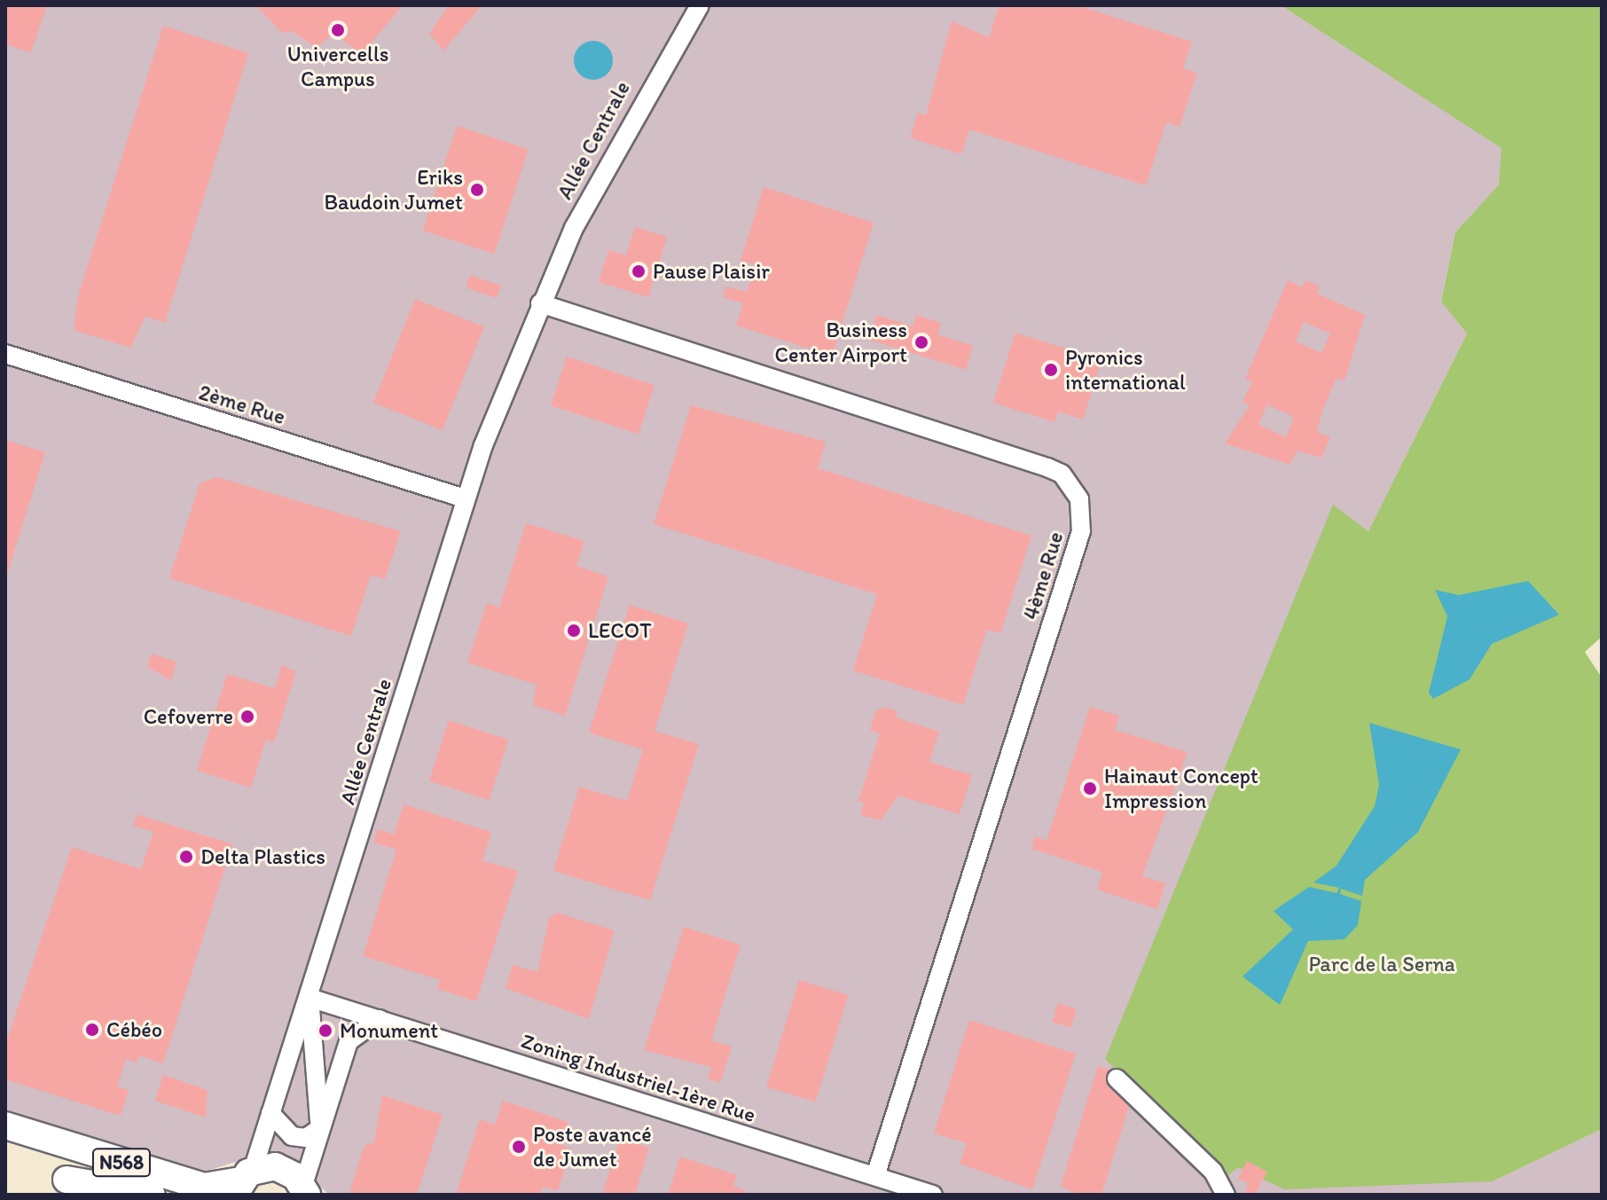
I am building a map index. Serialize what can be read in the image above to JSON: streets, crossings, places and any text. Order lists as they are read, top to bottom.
{
  "streets": {
    "highway": ["N568"],
    "street": [
      "Allée Centrale",
      "2ème Rue",
      "4ème Rue",
      "Zoning Industriel-1ère Rue"
    ]
  },
  "crossings": [
    ["Allée Centrale", "2ème Rue"],
    ["Allée Centrale", "4ème Rue"],
    ["Allée Centrale", "Zoning Industriel-1ère Rue"],
    ["Allée Centrale", "N568"],
    ["4ème Rue", "Zoning Industriel-1ère Rue"]
  ],
  "parks": ["Parc de la Serna"],
  "places": [
    "Univercells Campus",
    "Eriks Baudoin Jumet",
    "Pause Plaisir",
    "Business Center Airport",
    "Pyronics international",
    "LECOT",
    "Cefoverre",
    "Hainaut Concept Impression",
    "Delta Plastics",
    "Cébéo",
    "Monument",
    "Poste avancé de Jumet"
  ]
}
